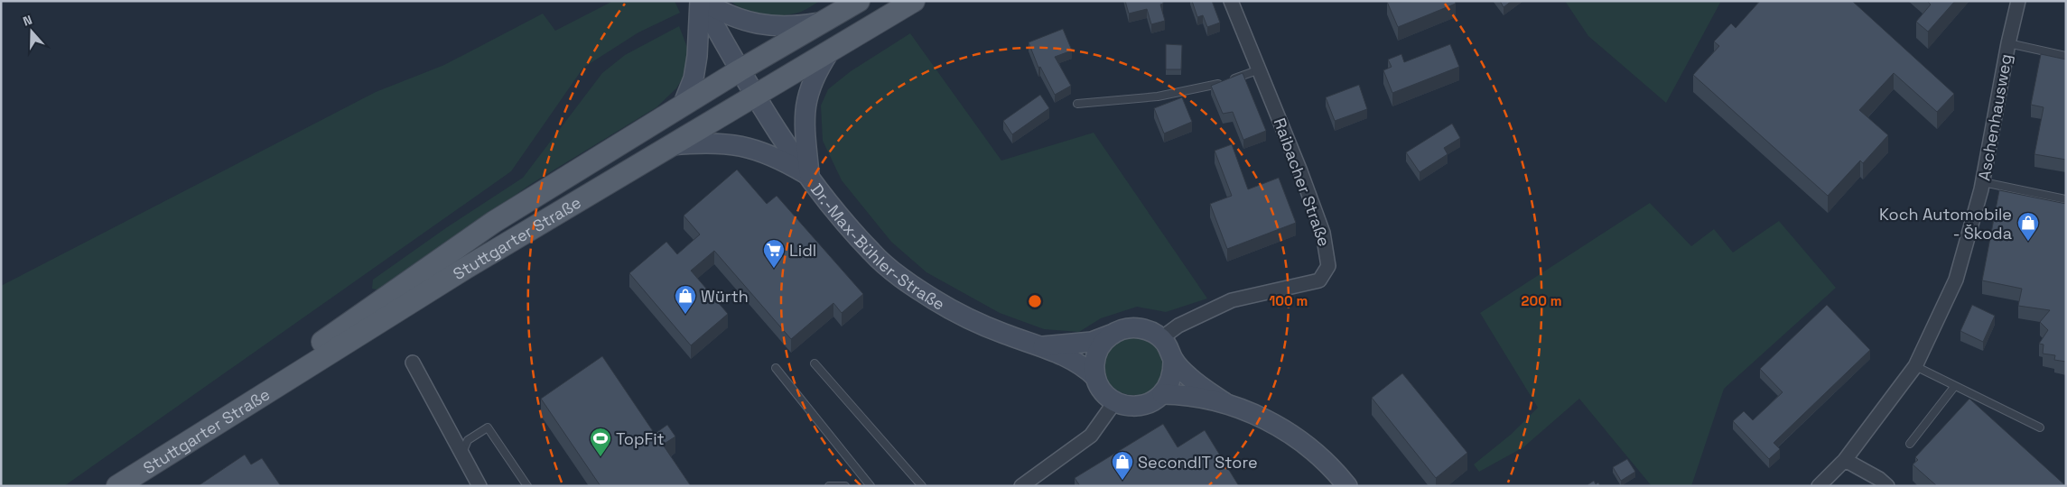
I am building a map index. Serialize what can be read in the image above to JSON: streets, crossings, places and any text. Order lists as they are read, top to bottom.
{
  "streets": {
    "main road": ["Stuttgarter Straße"],
    "street": ["Aschenhausweg", "Raibacher Straße", "Dr.-Max-Bühler-Straße"]
  },
  "crossings": [
    ["Raibacher Straße", "Dr.-Max-Bühler-Straße"],
    ["Stuttgarter Straße", "Dr.-Max-Bühler-Straße"]
  ],
  "places": {
    "shop": ["Koch Automobile - Škoda", "Würth", "SecondIT Store"],
    "supermarket": ["Lidl"],
    "sports": ["TopFit"]
  },
  "north": "top",
  "rings": ["100 m", "200 m"]
}
